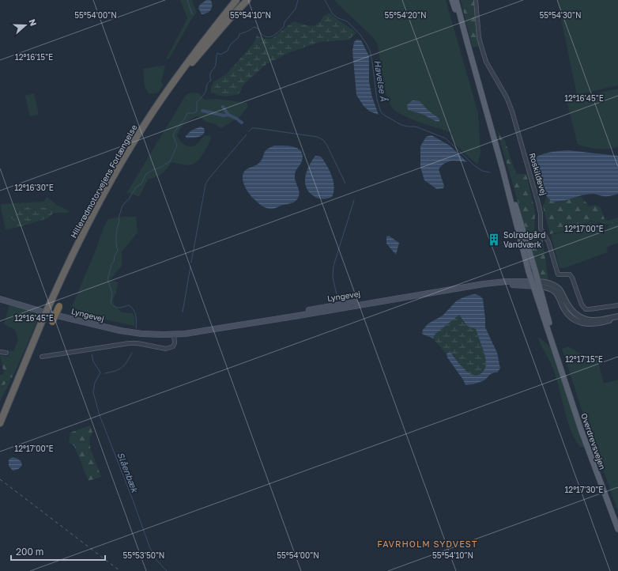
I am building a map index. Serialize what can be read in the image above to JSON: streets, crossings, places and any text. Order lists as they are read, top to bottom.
{
  "streets": {
    "highway": ["Hillerødmotorvejens Forlængelse"],
    "main road": ["Lyngevej", "Overdrevsvejen"],
    "street": ["Roskildevej"]
  },
  "crossings": [
    ["Lyngevej", "Overdrevsvejen"]
  ],
  "districts": ["FAVRHOLM SYDVEST"],
  "water": ["Havelse Å", "Slåenbæk"],
  "places": {
    "building": ["Solrødgård Vandværk"]
  },
  "scale_bar": "200 m",
  "north": "right",
  "coordinates": [
    "55°54'00\"N",
    "55°54'10\"N",
    "55°54'20\"N",
    "55°54'30\"N",
    "12°16'15\"E",
    "12°16'45\"E",
    "12°16'30\"E",
    "12°17'00\"E",
    "12°17'15\"E",
    "12°17'30\"E",
    "55°53'50\"N"
  ]
}
